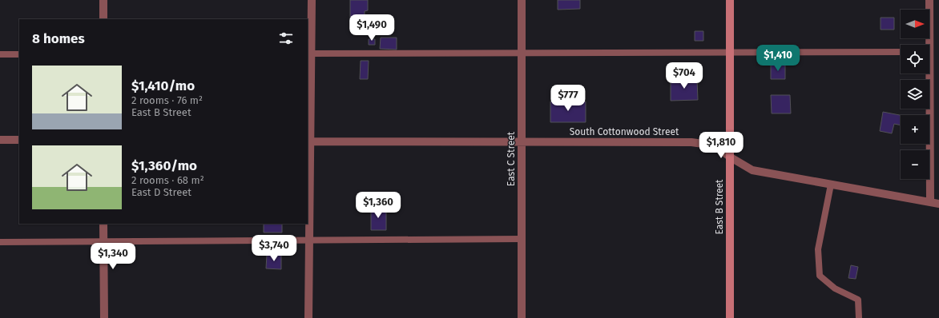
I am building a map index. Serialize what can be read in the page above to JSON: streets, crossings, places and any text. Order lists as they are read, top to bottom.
{
  "streets": {
    "street": ["South Cottonwood Street", "East C Street", "East B Street"]
  },
  "crossings": [
    ["South Cottonwood Street", "East C Street"],
    ["South Cottonwood Street", "East B Street"]
  ],
  "north": "right",
  "page": {
    "map_buttons": ["+", "−"],
    "price": [
      "$1,490",
      "$1,410",
      "$704",
      "$777",
      "$1,810",
      "$1,360",
      "$3,740",
      "$1,340"
    ],
    "heading": "8 homes",
    "list": [
      {
        "name": "$1,410/mo",
        "note": "2 rooms · 76 m² · East B Street"
      },
      {
        "name": "$1,360/mo",
        "note": "2 rooms · 68 m² · East D Street"
      }
    ]
  }
}
